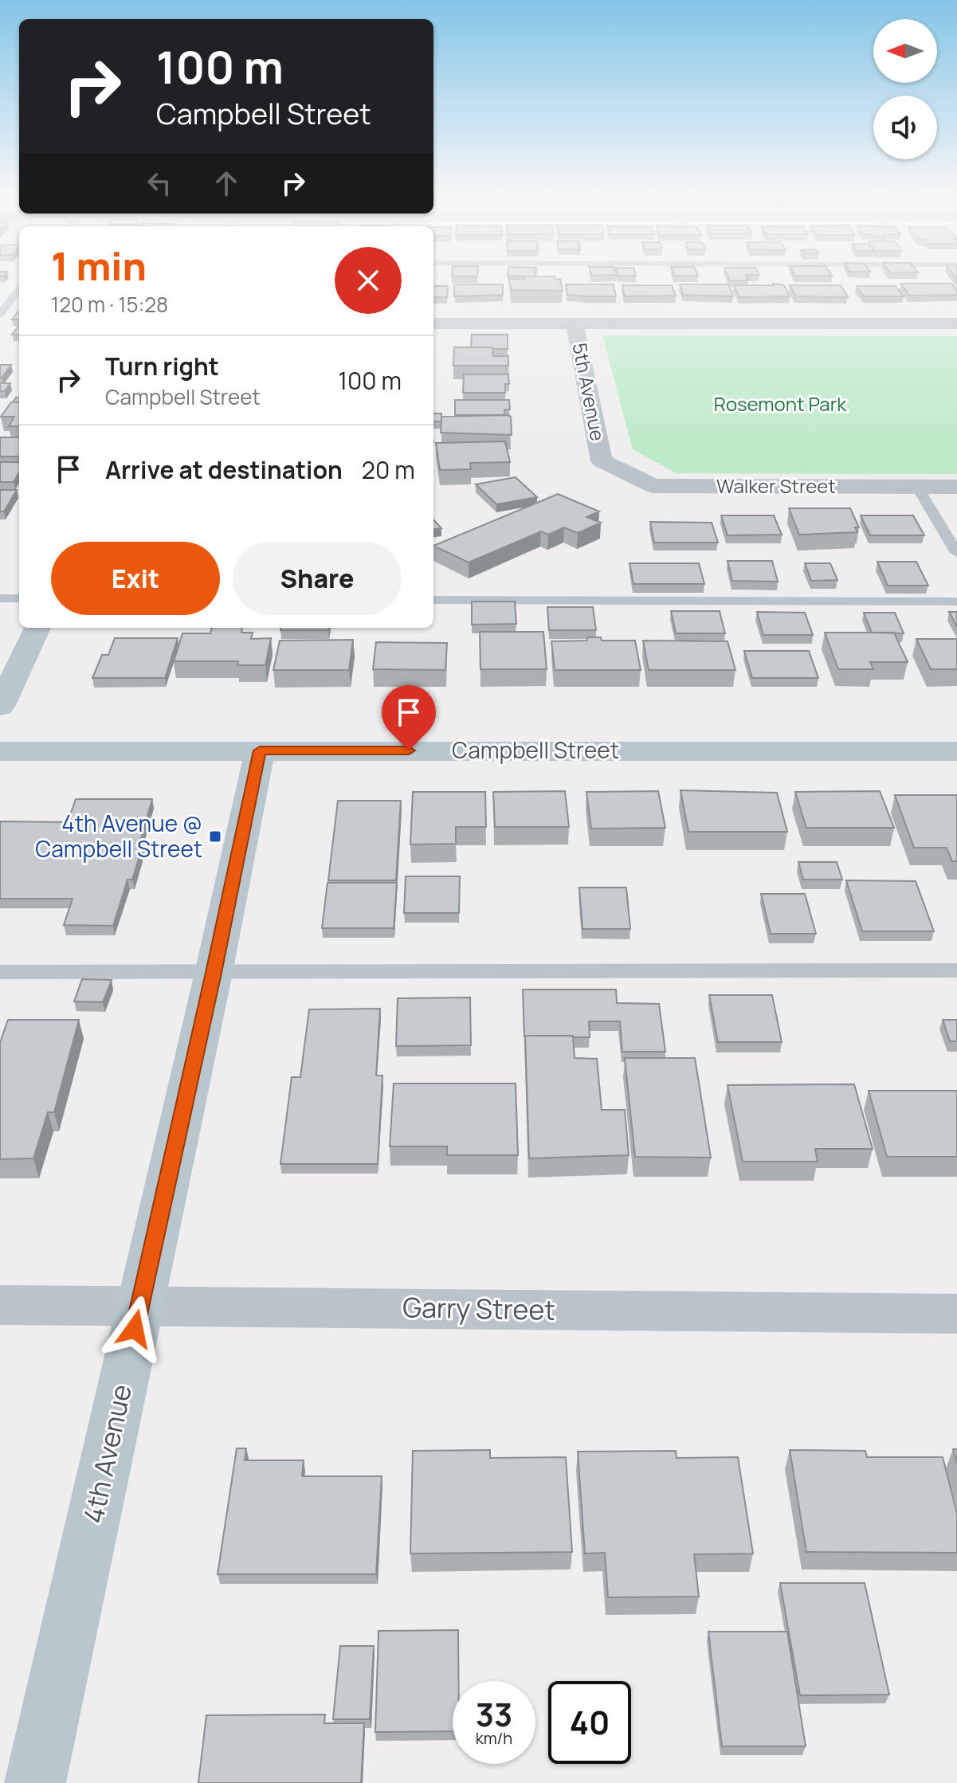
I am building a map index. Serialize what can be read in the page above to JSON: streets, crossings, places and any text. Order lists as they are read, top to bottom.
{
  "streets": {
    "street": [
      "5th Avenue",
      "Walker Street",
      "Campbell Street",
      "Garry Street",
      "4th Avenue"
    ]
  },
  "crossings": [
    ["5th Avenue", "Walker Street"],
    ["Campbell Street", "4th Avenue"],
    ["Garry Street", "4th Avenue"]
  ],
  "parks": ["Rosemont Park"],
  "places": {
    "transit": ["4th Avenue @ Campbell Street"]
  },
  "north": "left",
  "page": {
    "turn": ["100 m", "Campbell Street"],
    "heading": ["1 min", "120 m · 15:28"],
    "list": [
      {
        "name": "Turn right",
        "note": "Campbell Street",
        "value": "100 m"
      },
      {
        "name": "Arrive at destination",
        "value": "20 m"
      }
    ],
    "buttons": ["Exit", "Share"],
    "speed": "33 km/h",
    "limit": "40"
  }
}
